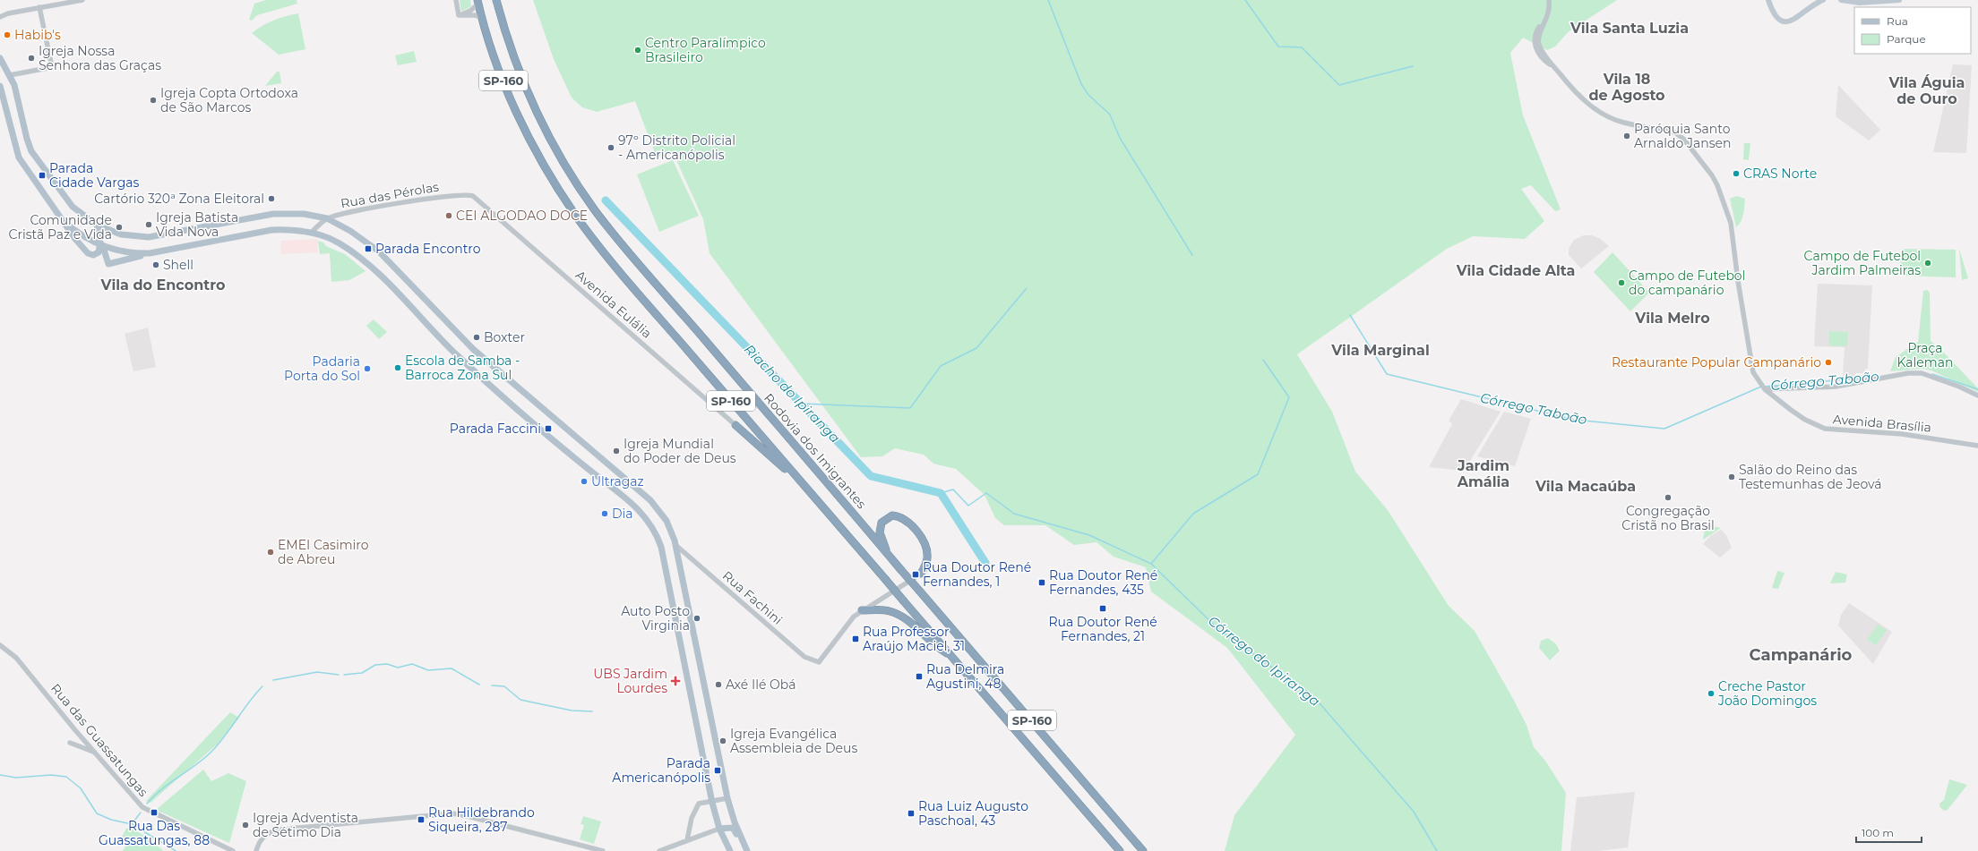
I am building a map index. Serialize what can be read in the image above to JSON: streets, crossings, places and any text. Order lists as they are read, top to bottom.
{
  "streets": {
    "highway": ["SP-160", "Rodovia dos Imigrantes"],
    "street": [
      "Rua das Pérolas",
      "Avenida Eulália",
      "Avenida Brasília",
      "Rua Fachini",
      "Rua das Guassatungas"
    ]
  },
  "crossings": [
    ["Rua das Pérolas", "Avenida Eulália"]
  ],
  "districts": [
    "Vila Santa Luzia",
    "Vila 18 de Agosto",
    "Vila Águia de Ouro",
    "Vila Cidade Alta",
    "Vila do Encontro",
    "Vila Melro",
    "Vila Marginal",
    "Jardim Amália",
    "Vila Macaúba",
    "Campanário"
  ],
  "water": ["Córrego Taboão", "Riacho do Ipiranga", "Córrego do Ipiranga"],
  "parks": ["Praça Kaleman"],
  "places": {
    "other": [
      "Habib's",
      "Centro Paralímpico Brasileiro",
      "Igreja Nossa Senhora das Graças",
      "Igreja Copta Ortodoxa de São Marcos",
      "Paróquia Santo Arnaldo Jansen",
      "97º Distrito Policial - Americanópolis",
      "CRAS Norte",
      "Cartório 320ª Zona Eleitoral",
      "CEI ALGODAO DOCE",
      "Igreja Batista Vida Nova",
      "Comunidade Cristã Paz e Vida",
      "Campo de Futebol Jardim Palmeiras",
      "Shell",
      "Campo de Futebol do campanário",
      "Boxter",
      "Restaurante Popular Campanário",
      "Escola de Samba - Barroca Zona Sul",
      "Padaria Porta do Sol",
      "Igreja Mundial do Poder de Deus",
      "Salão do Reino das Testemunhas de Jeová",
      "Ultragaz",
      "Congregação Cristã no Brasil",
      "Dia",
      "EMEI Casimiro de Abreu",
      "Auto Posto Virginia",
      "Axé Ilé Obá",
      "Creche Pastor João Domingos",
      "Igreja Evangélica Assembleia de Deus",
      "Igreja Adventista de Sétimo Dia"
    ],
    "transit": [
      "Parada Cidade Vargas",
      "Parada Encontro",
      "Parada Faccini",
      "Rua Doutor René Fernandes, 1",
      "Rua Doutor René Fernandes, 435",
      "Rua Doutor René Fernandes, 21",
      "Rua Professor Araújo Maciel, 31",
      "Rua Delmira Agustini, 48",
      "Parada Americanópolis",
      "Rua Das Guassatungas, 88",
      "Rua Luiz Augusto Paschoal, 43",
      "Rua Hildebrando Siqueira, 287"
    ],
    "health": ["UBS Jardim Lourdes"]
  },
  "legend": ["Rua", "Parque"],
  "scale_bar": "100 m"
}
